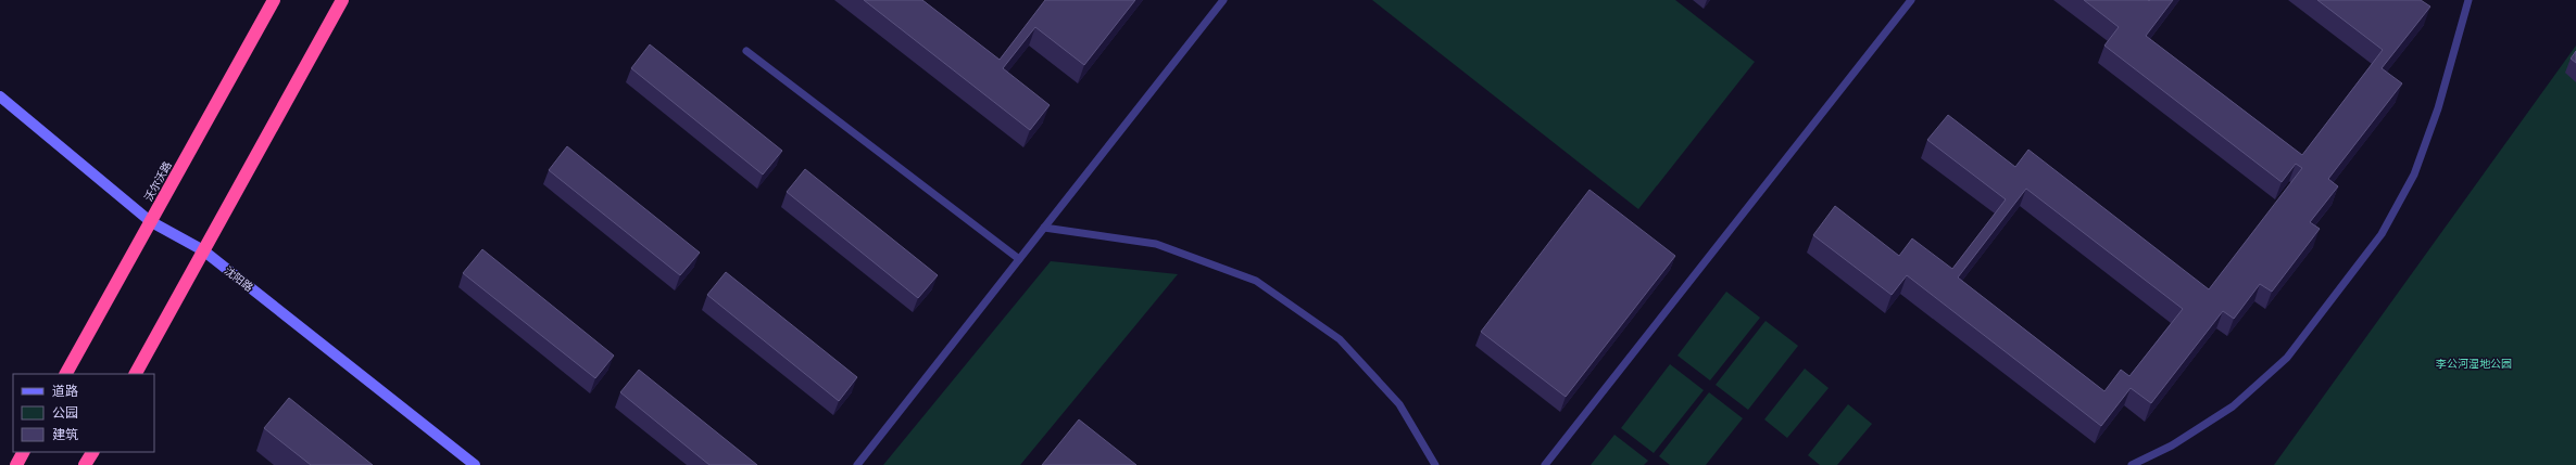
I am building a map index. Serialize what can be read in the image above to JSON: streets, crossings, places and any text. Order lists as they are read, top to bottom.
{
  "streets": {
    "highway": ["沃尔沃路"],
    "street": ["沈阳路"]
  },
  "crossings": [
    ["沃尔沃路", "沈阳路"]
  ],
  "parks": ["李公河湿地公园"],
  "legend": ["道路", "公园", "建筑"]
}
